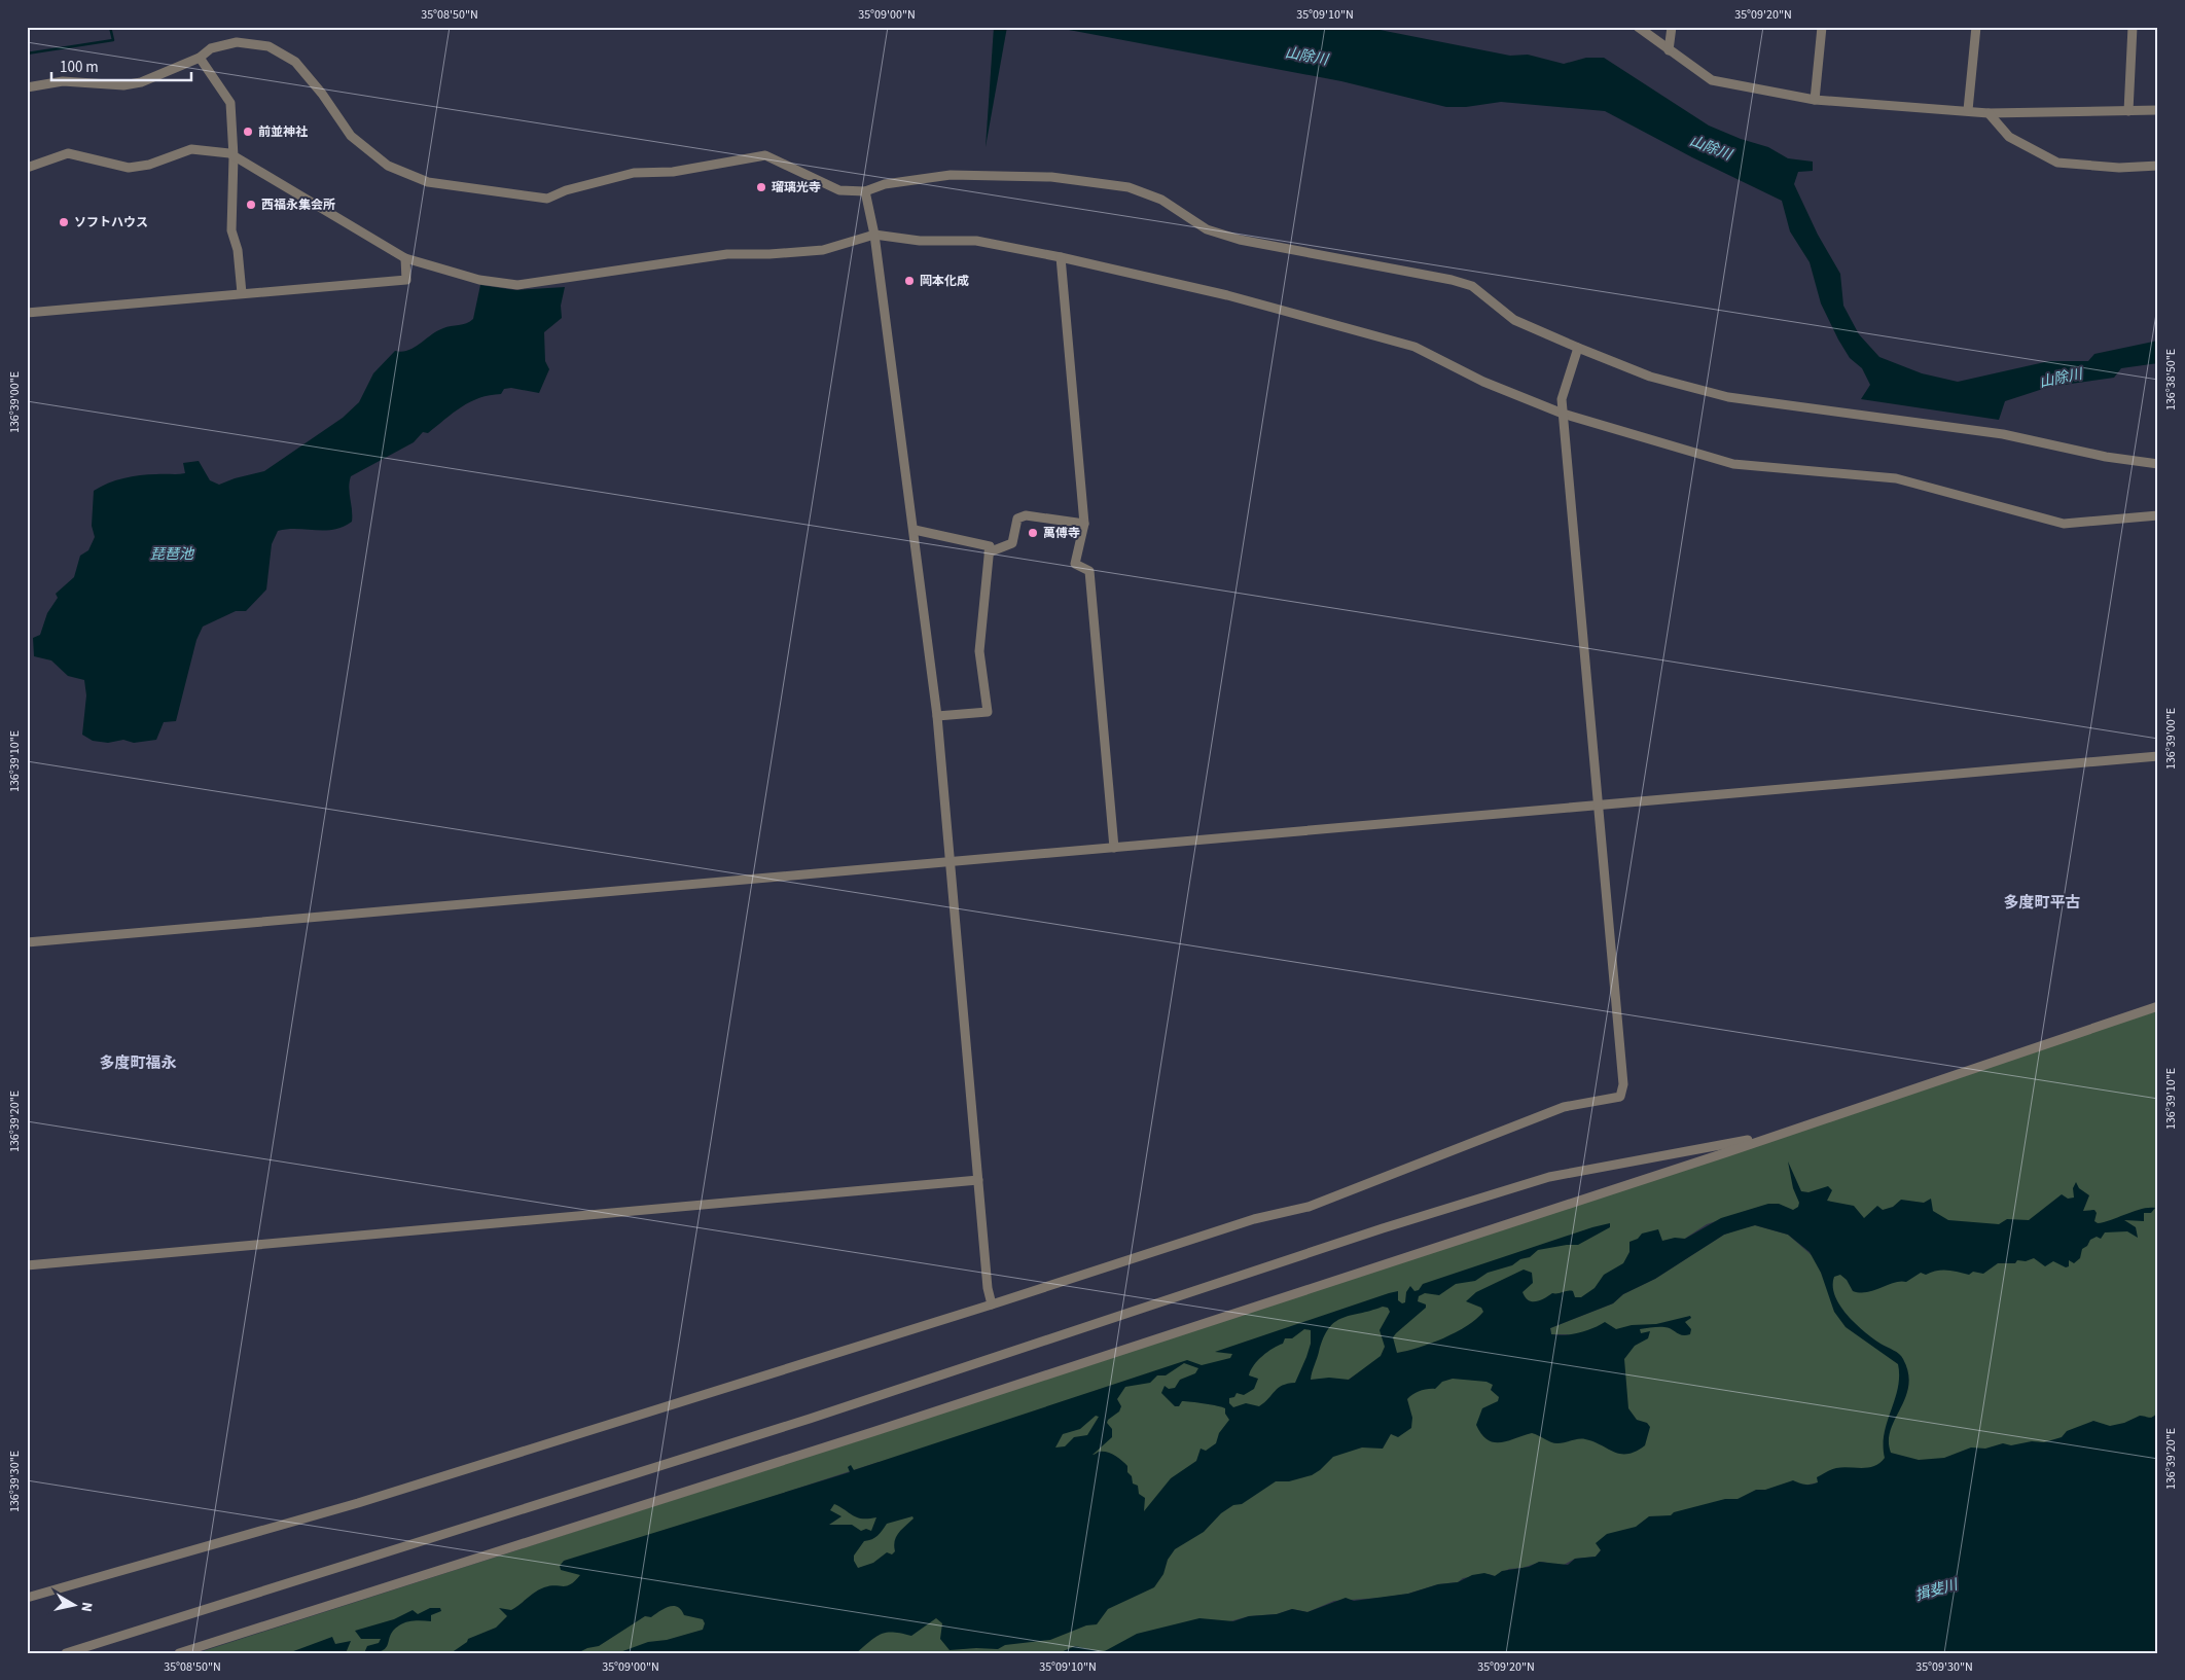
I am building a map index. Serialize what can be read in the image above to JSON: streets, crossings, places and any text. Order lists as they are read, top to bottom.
{
  "districts": ["多度町平古", "多度町福永"],
  "water": ["山除川", "琵琶池", "揖斐川"],
  "places": [
    "前並神社",
    "瑠璃光寺",
    "西福永集会所",
    "ソフトハウス",
    "岡本化成",
    "萬傅寺"
  ],
  "scale_bar": "100 m",
  "north": "right",
  "coordinates": [
    "35°08'50\"N",
    "35°09'00\"N",
    "35°09'10\"N",
    "35°09'20\"N",
    "136°38'50\"E",
    "136°39'00\"E",
    "136°39'10\"E",
    "136°39'20\"E",
    "136°39'30\"E",
    "35°09'30\"N"
  ]
}
